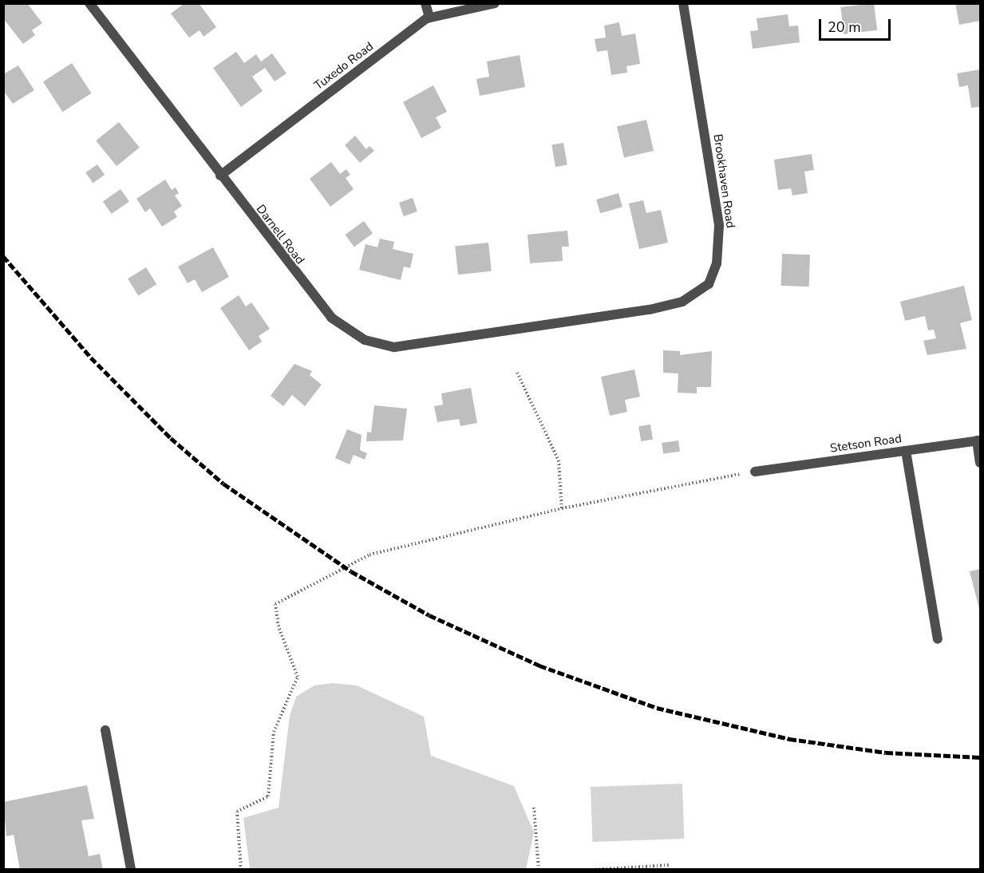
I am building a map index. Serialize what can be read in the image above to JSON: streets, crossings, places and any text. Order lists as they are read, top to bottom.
{
  "streets": {
    "street": [
      "Tuxedo Road",
      "Brookhaven Road",
      "Darnell Road",
      "Stetson Road"
    ]
  },
  "crossings": [
    ["Tuxedo Road", "Darnell Road"],
    ["Brookhaven Road", "Darnell Road"]
  ],
  "scale_bar": "20 m"
}
